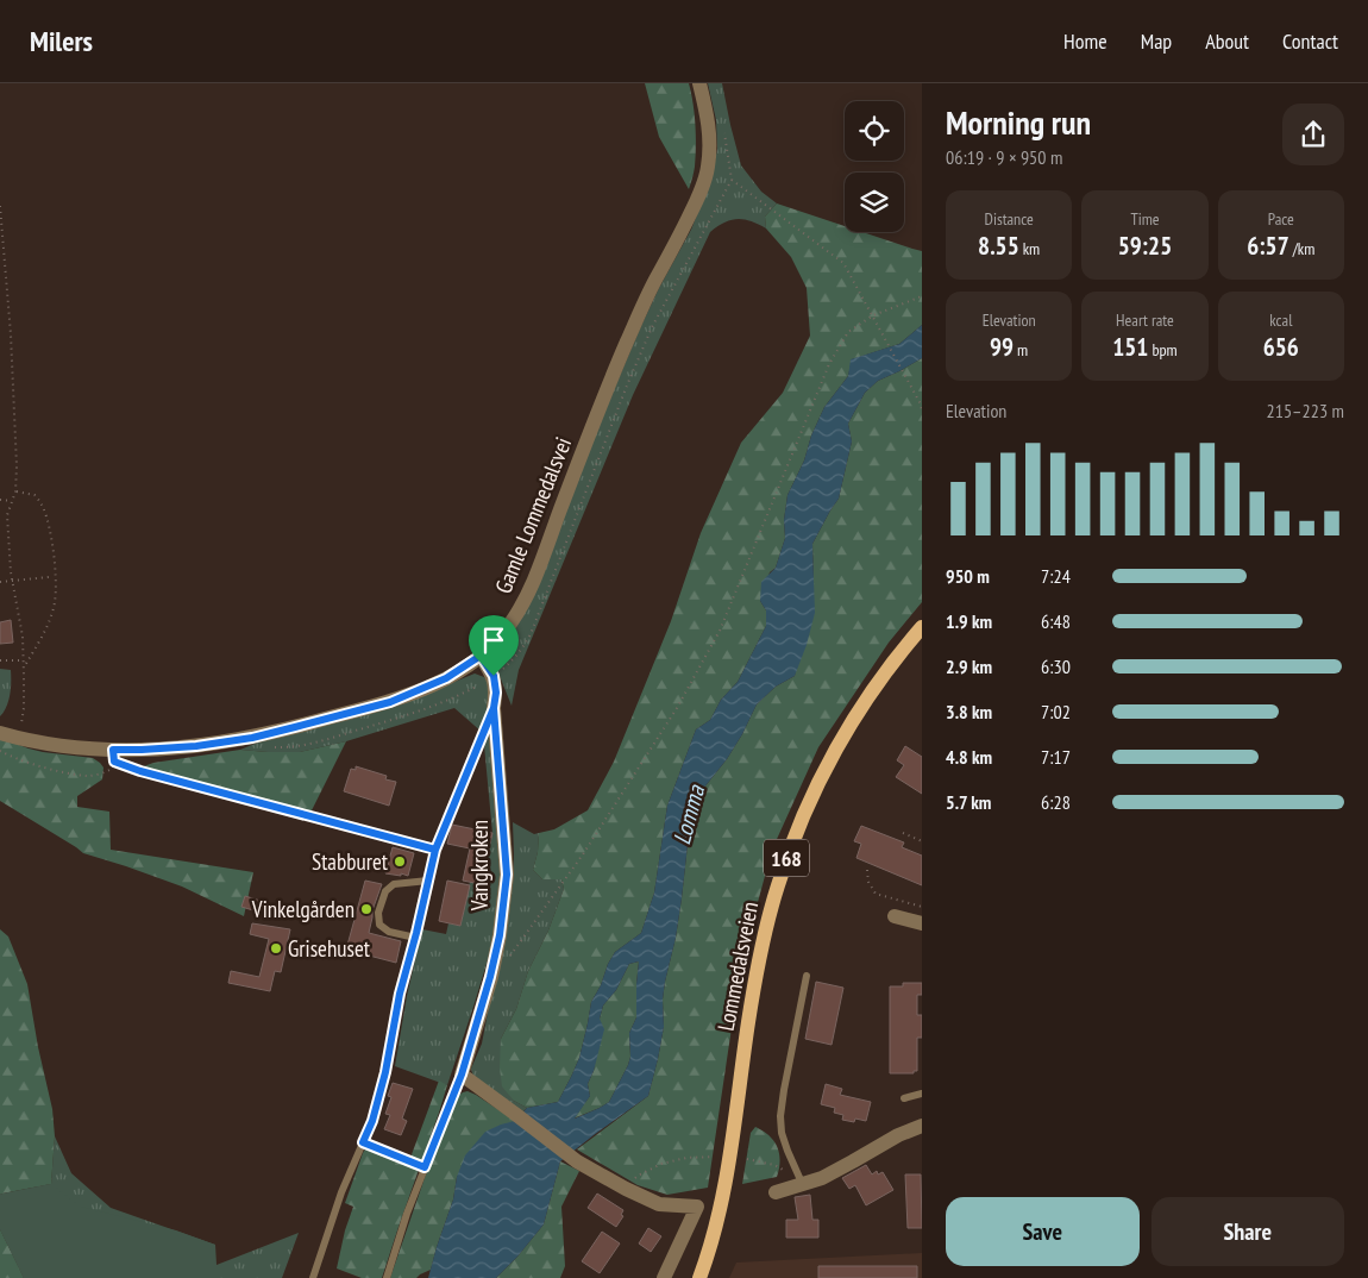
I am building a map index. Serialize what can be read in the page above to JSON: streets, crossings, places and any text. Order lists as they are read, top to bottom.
{
  "streets": {
    "main road": ["168", "Lommedalsveien"],
    "street": ["Gamle Lommedalsvei", "Vangkroken"]
  },
  "water": ["Lomma"],
  "places": ["Stabburet", "Vinkelgården", "Grisehuset"],
  "page": {
    "header": "Milers",
    "nav": [
      "Home",
      "Map",
      "About",
      "Contact"
    ],
    "heading": ["Morning run", "06:19 · 9 × 950 m"],
    "stats": [
      ["Distance", "8.55 km"],
      ["Time", "59:25"],
      ["Pace", "6:57 /km"],
      ["Elevation", "99 m"],
      ["Heart rate", "151 bpm"],
      ["kcal", "656"]
    ],
    "chart": ["Elevation", "215–223 m"],
    "list": [
      {
        "name": "950 m",
        "note": "7:24"
      },
      {
        "name": "1.9 km",
        "note": "6:48"
      },
      {
        "name": "2.9 km",
        "note": "6:30"
      },
      {
        "name": "3.8 km",
        "note": "7:02"
      },
      {
        "name": "4.8 km",
        "note": "7:17"
      },
      {
        "name": "5.7 km",
        "note": "6:28"
      }
    ],
    "buttons": ["Save", "Share"]
  }
}
